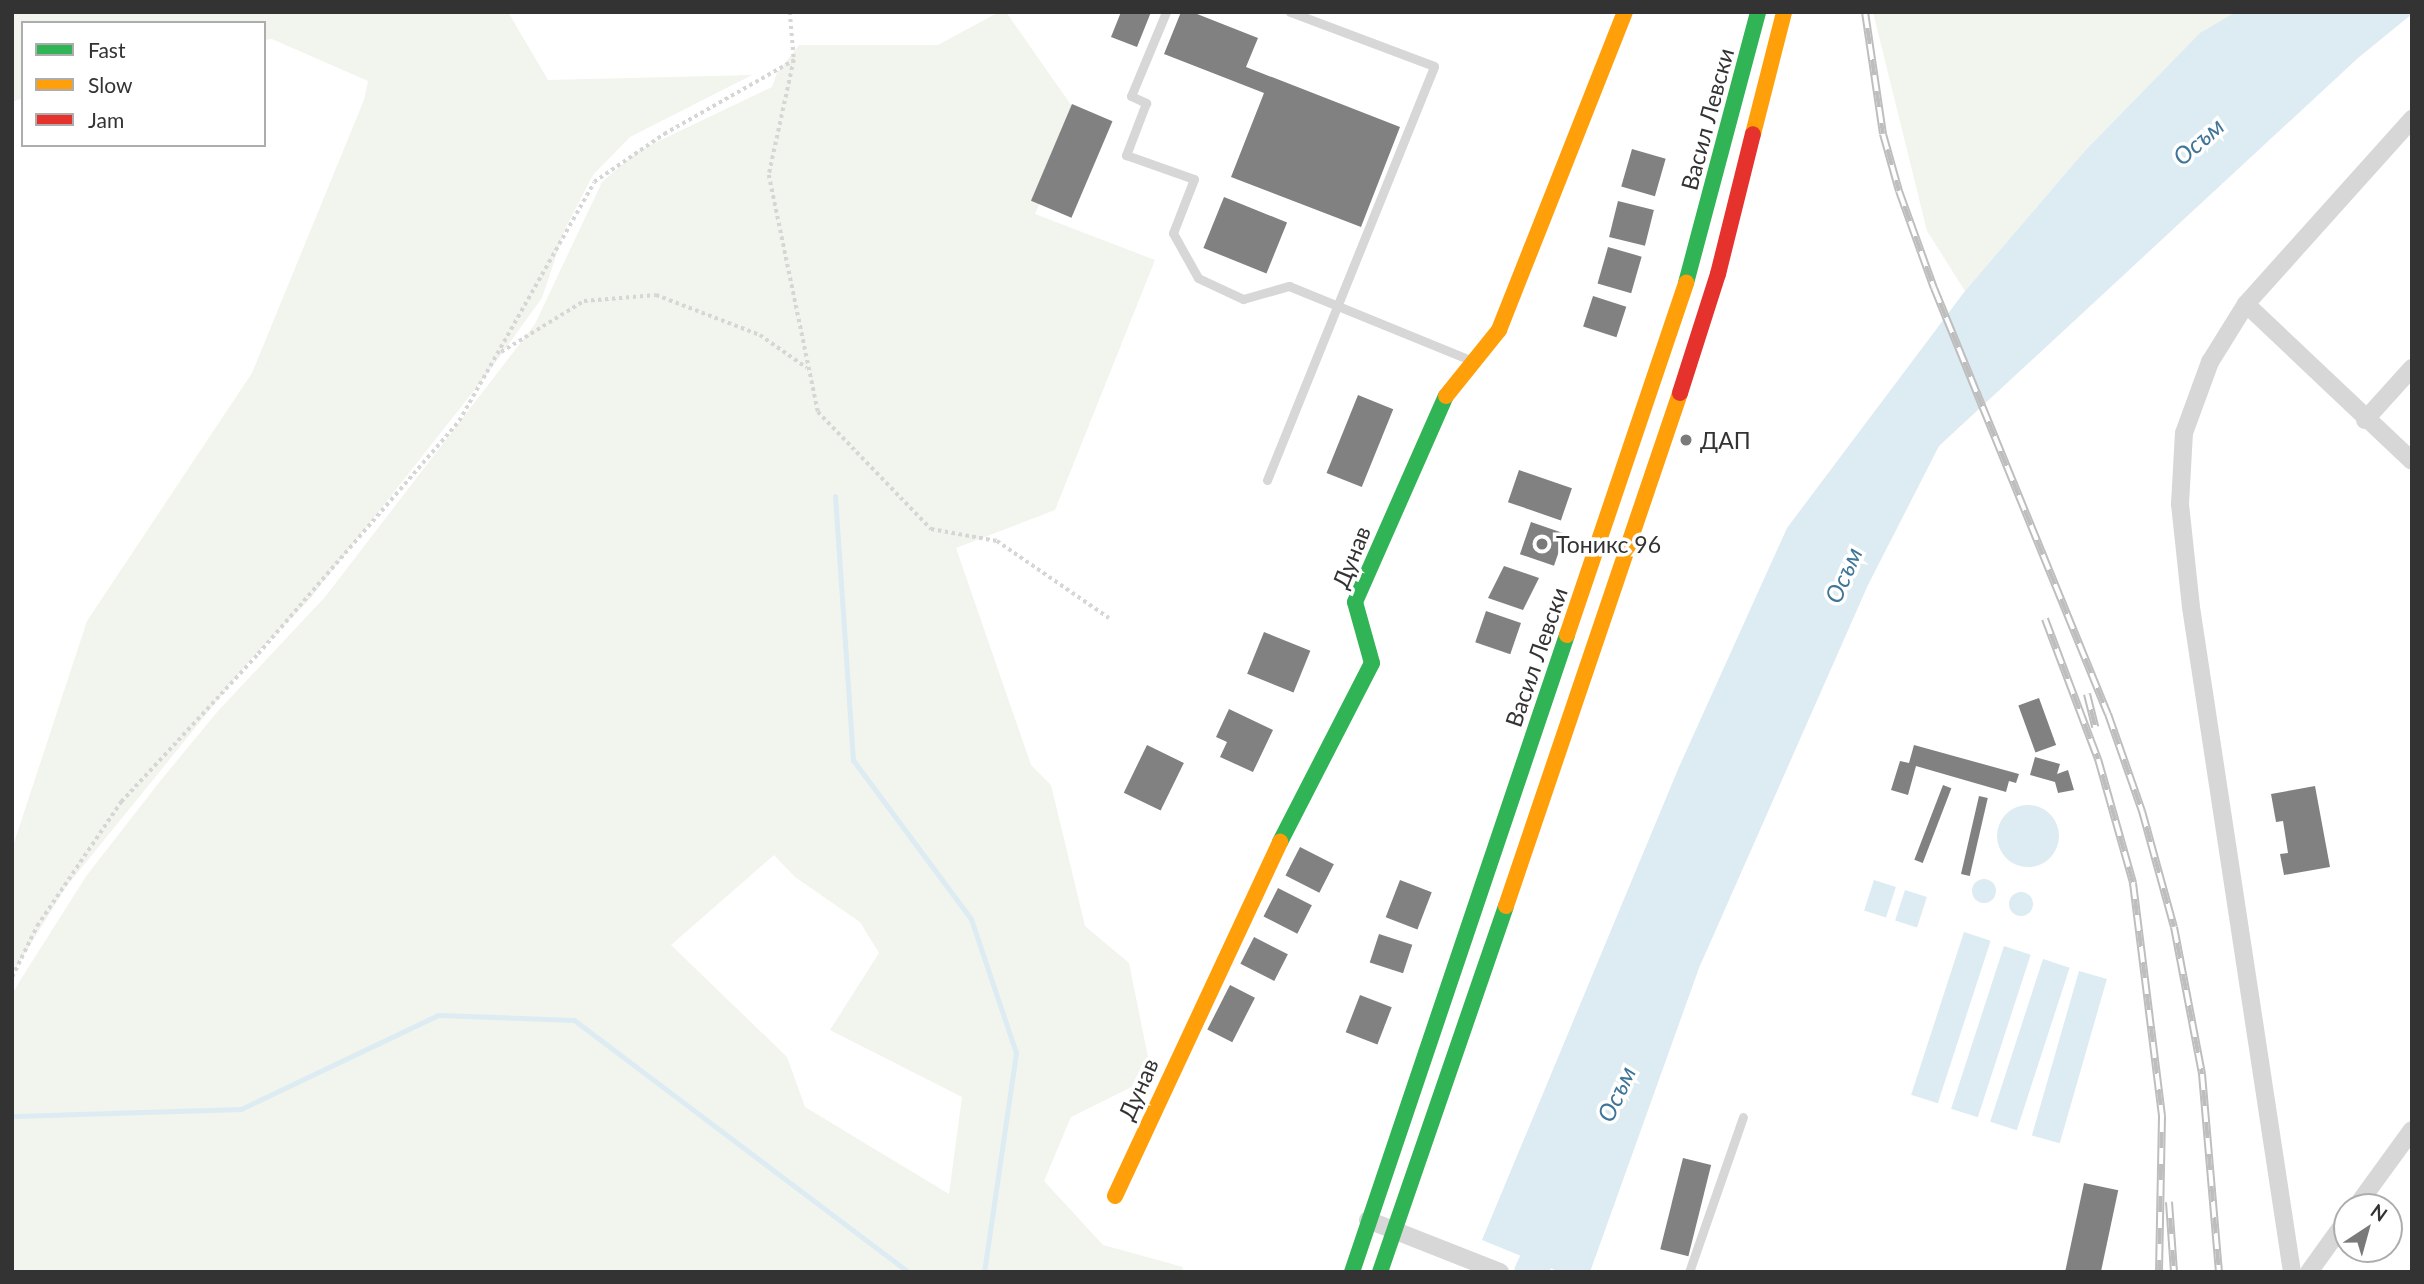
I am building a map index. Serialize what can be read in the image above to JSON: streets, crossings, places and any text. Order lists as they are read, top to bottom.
{
  "streets": {
    "main road": ["Васил Левски", "Дунав"]
  },
  "water": ["Осъм"],
  "places": ["ДАП", "Тоникс 96"],
  "legend": ["Fast", "Slow", "Jam"],
  "north": "top right"
}
